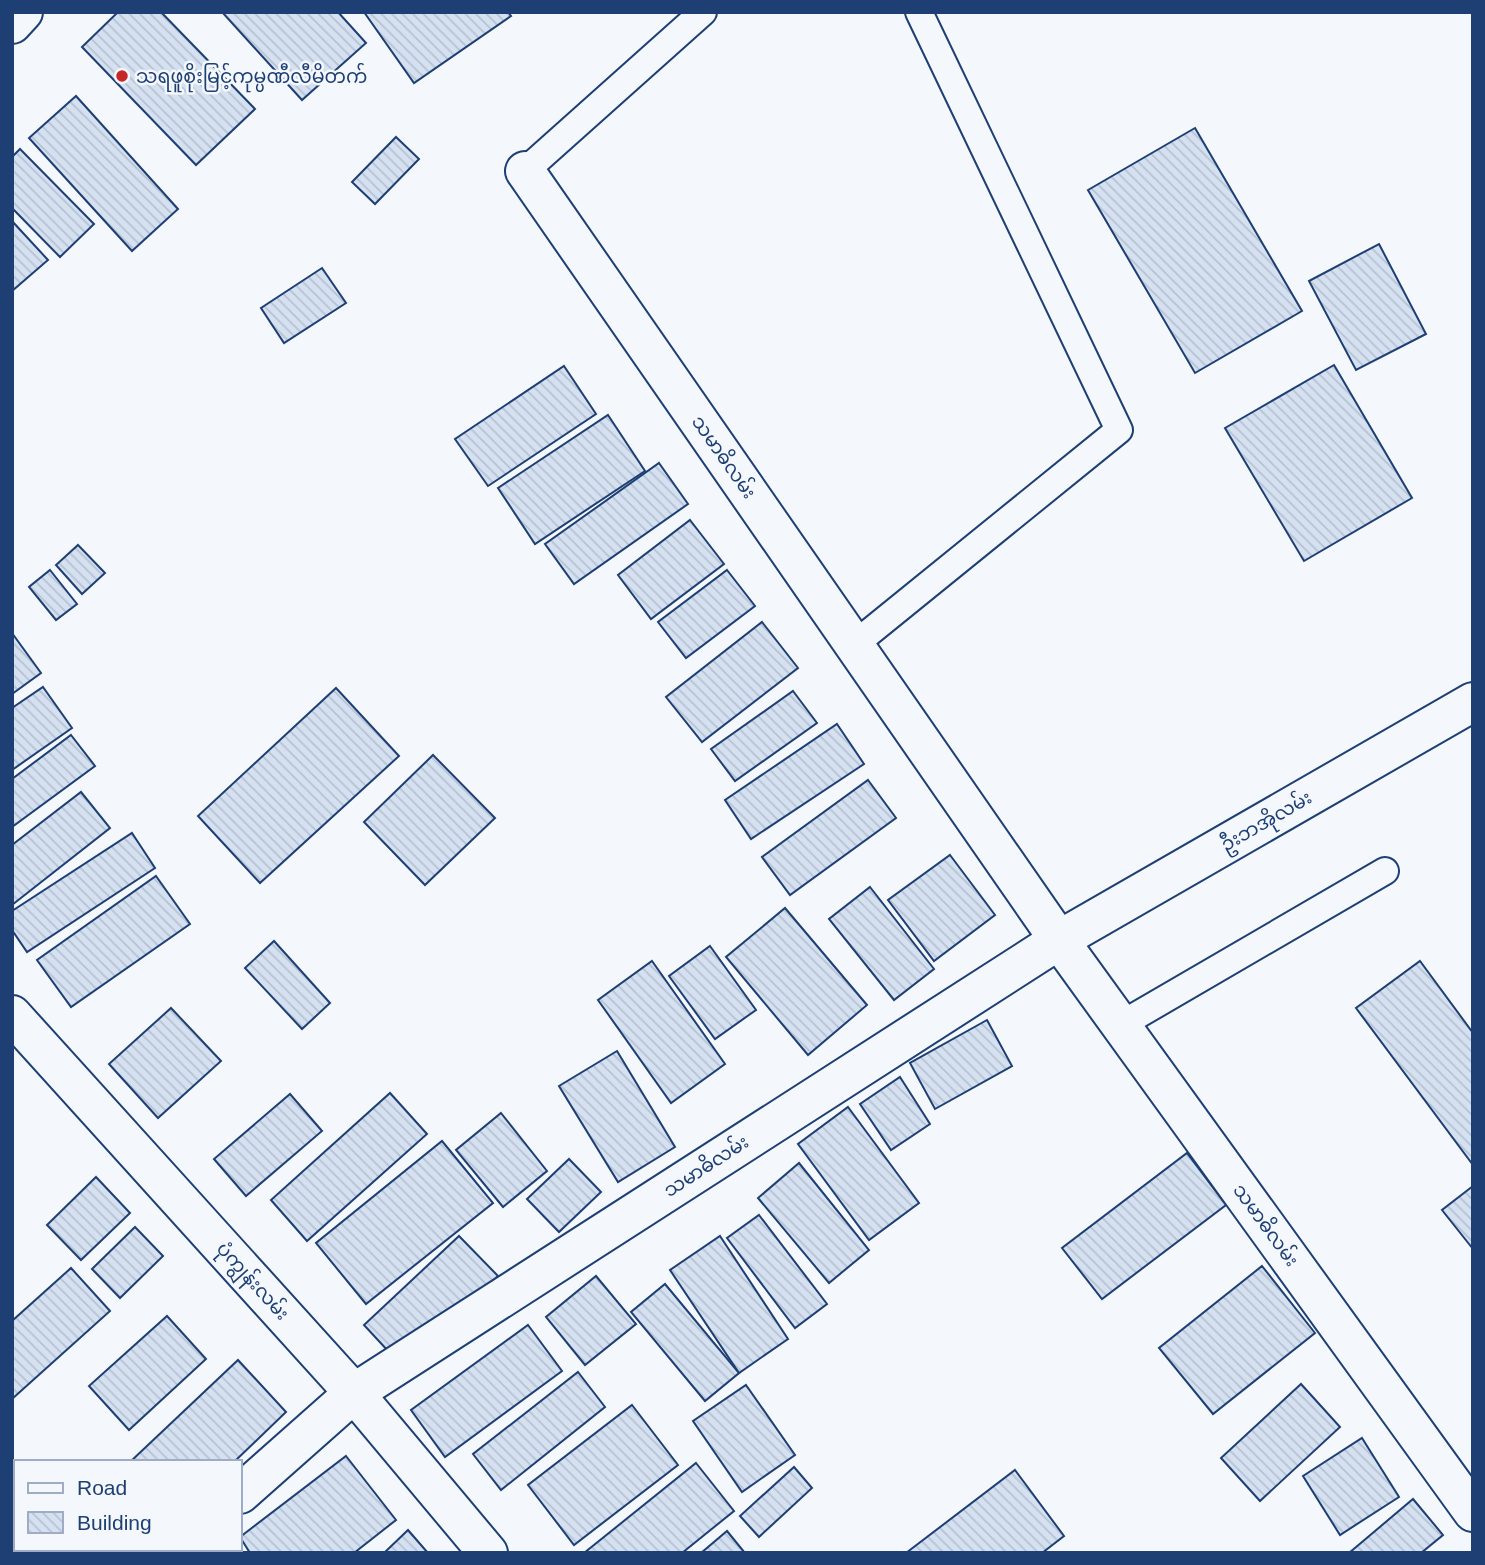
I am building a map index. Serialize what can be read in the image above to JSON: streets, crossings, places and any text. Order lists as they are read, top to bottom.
{
  "streets": {
    "street": ["သမာဓိလမ်း", "ဦးဘအိုလမ်း", "ပုံကျွန်းလမ်း"]
  },
  "crossings": [
    ["သမာဓိလမ်း", "ဦးဘအိုလမ်း"],
    ["သမာဓိလမ်း", "ပုံကျွန်းလမ်း"]
  ],
  "places": ["သရဖူစိုးမြင့်ကုမ္ပဏီလီမိတက်"],
  "legend": ["Road", "Building"]
}
